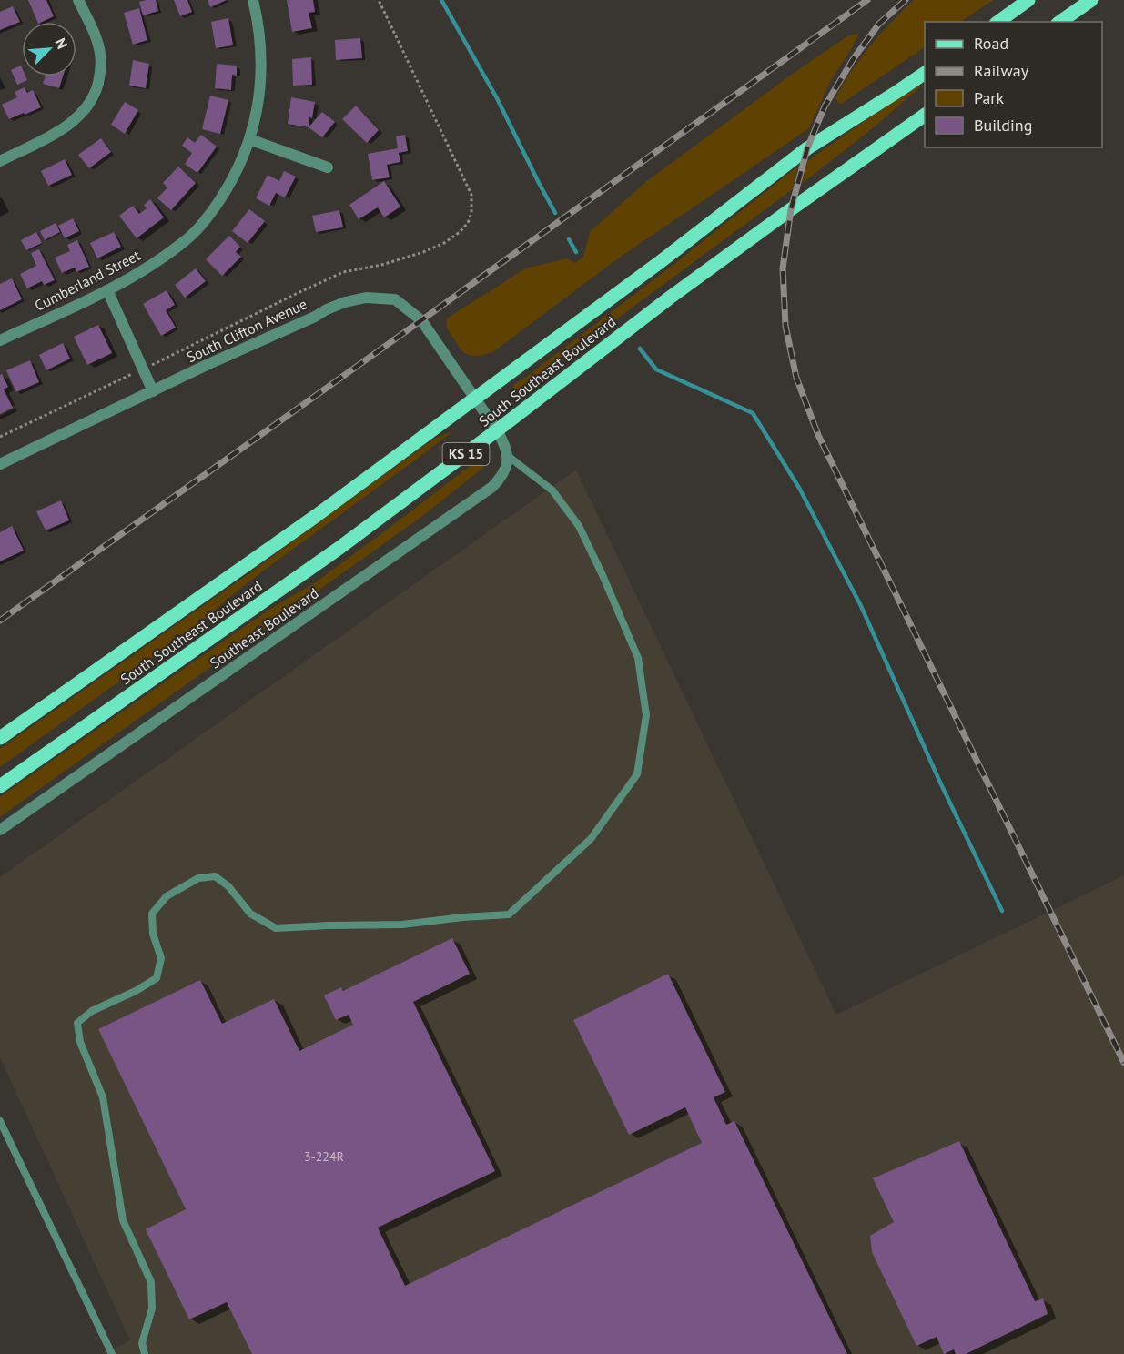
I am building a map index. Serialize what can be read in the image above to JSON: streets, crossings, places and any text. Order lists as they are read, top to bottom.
{
  "streets": {
    "main road": ["South Southeast Boulevard", "KS 15"],
    "street": ["Cumberland Street", "South Clifton Avenue", "Southeast Boulevard"]
  },
  "crossings": [
    ["South Clifton Avenue", "South Southeast Boulevard"]
  ],
  "house_numbers": ["3-224R"],
  "legend": [
    "Road",
    "Railway",
    "Park",
    "Building"
  ],
  "north": "top right"
}
